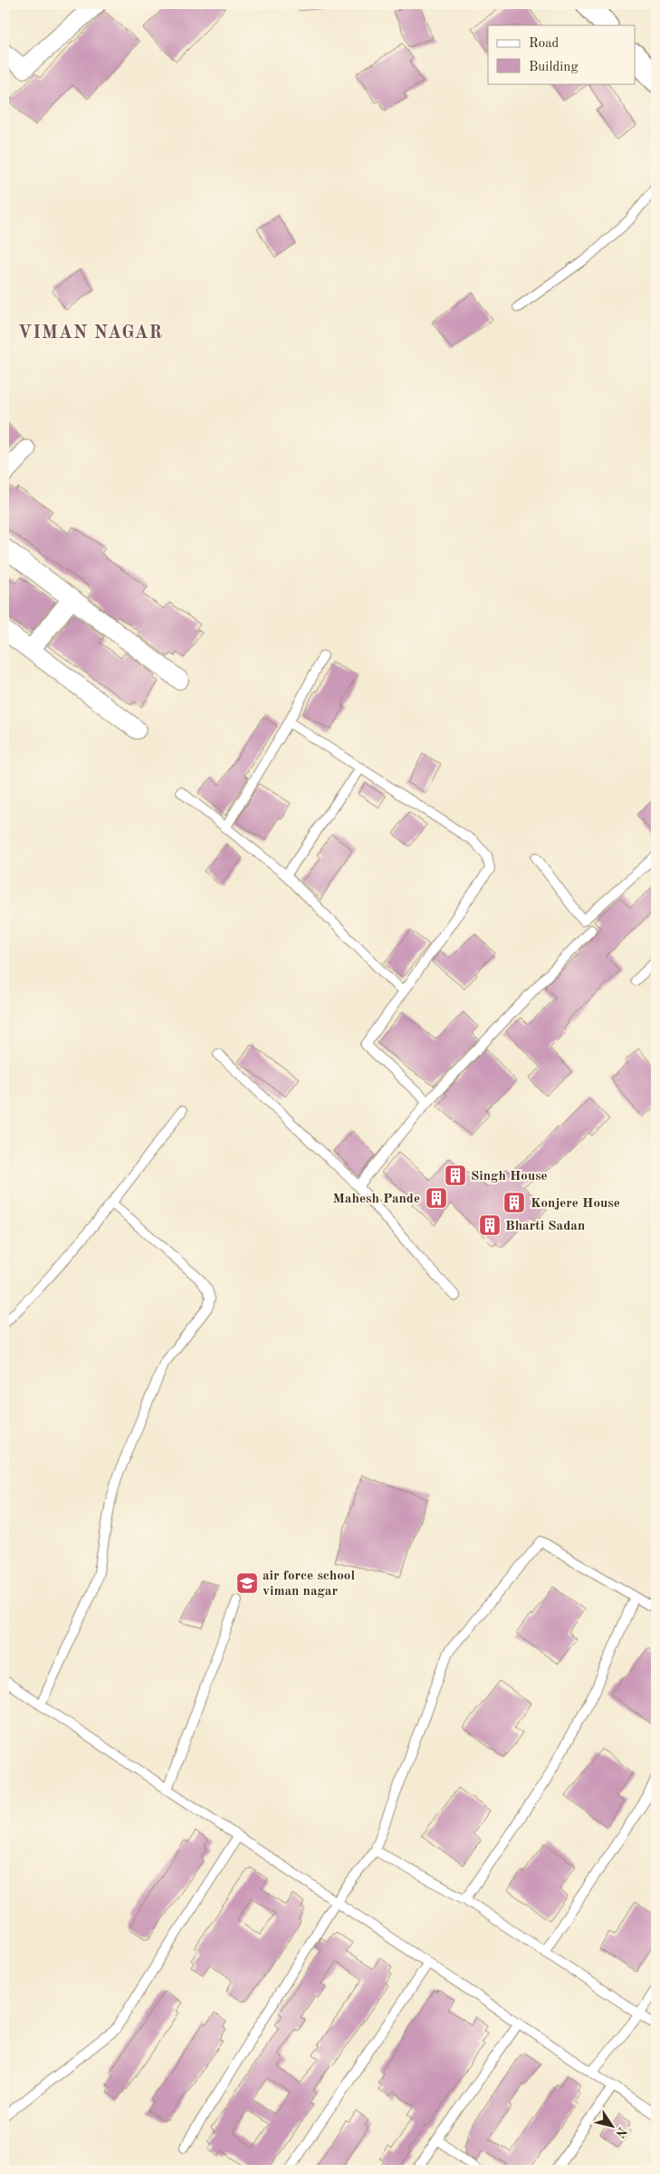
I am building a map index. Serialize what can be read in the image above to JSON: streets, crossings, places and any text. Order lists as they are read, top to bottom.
{
  "districts": ["VIMAN NAGAR"],
  "places": {
    "building": [
      "Singh House",
      "Mahesh Pande",
      "Konjere House",
      "Bharti Sadan"
    ],
    "school or university": ["air force school viman nagar"]
  },
  "legend": ["Road", "Building"],
  "north": "bottom right"
}
